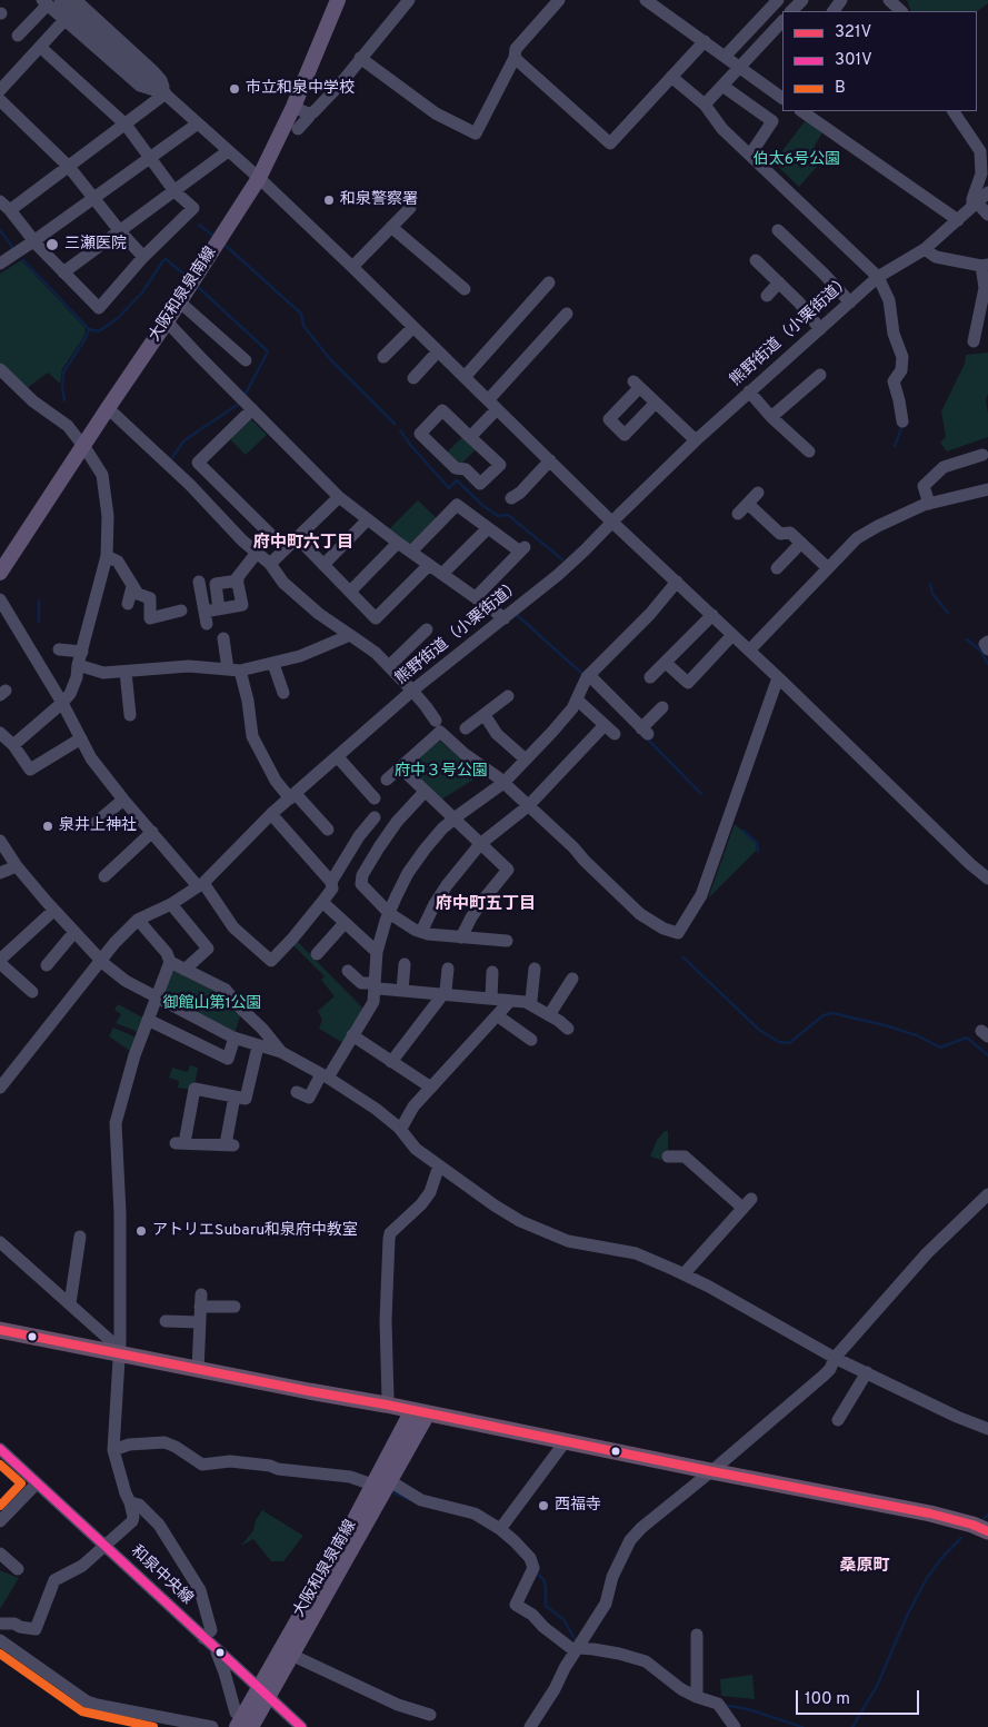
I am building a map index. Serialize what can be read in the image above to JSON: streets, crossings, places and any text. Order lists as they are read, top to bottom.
{
  "streets": {
    "main road": ["大阪和泉泉南線"],
    "street": ["熊野街道（小栗街道）", "和泉中央線"]
  },
  "crossings": [
    ["大阪和泉泉南線", "和泉中央線"]
  ],
  "districts": ["府中町六丁目", "府中町五丁目", "桑原町"],
  "parks": ["伯太6号公園", "府中３号公園", "御館山第1公園"],
  "places": [
    "市立和泉中学校",
    "和泉警察署",
    "三瀬医院",
    "泉井上神社",
    "アトリエSubaru和泉府中教室",
    "西福寺"
  ],
  "lines": ["transit line 321V", "transit line 301V", "transit line B"],
  "legend": ["321V", "301V", "B"],
  "scale_bar": "100 m"
}
